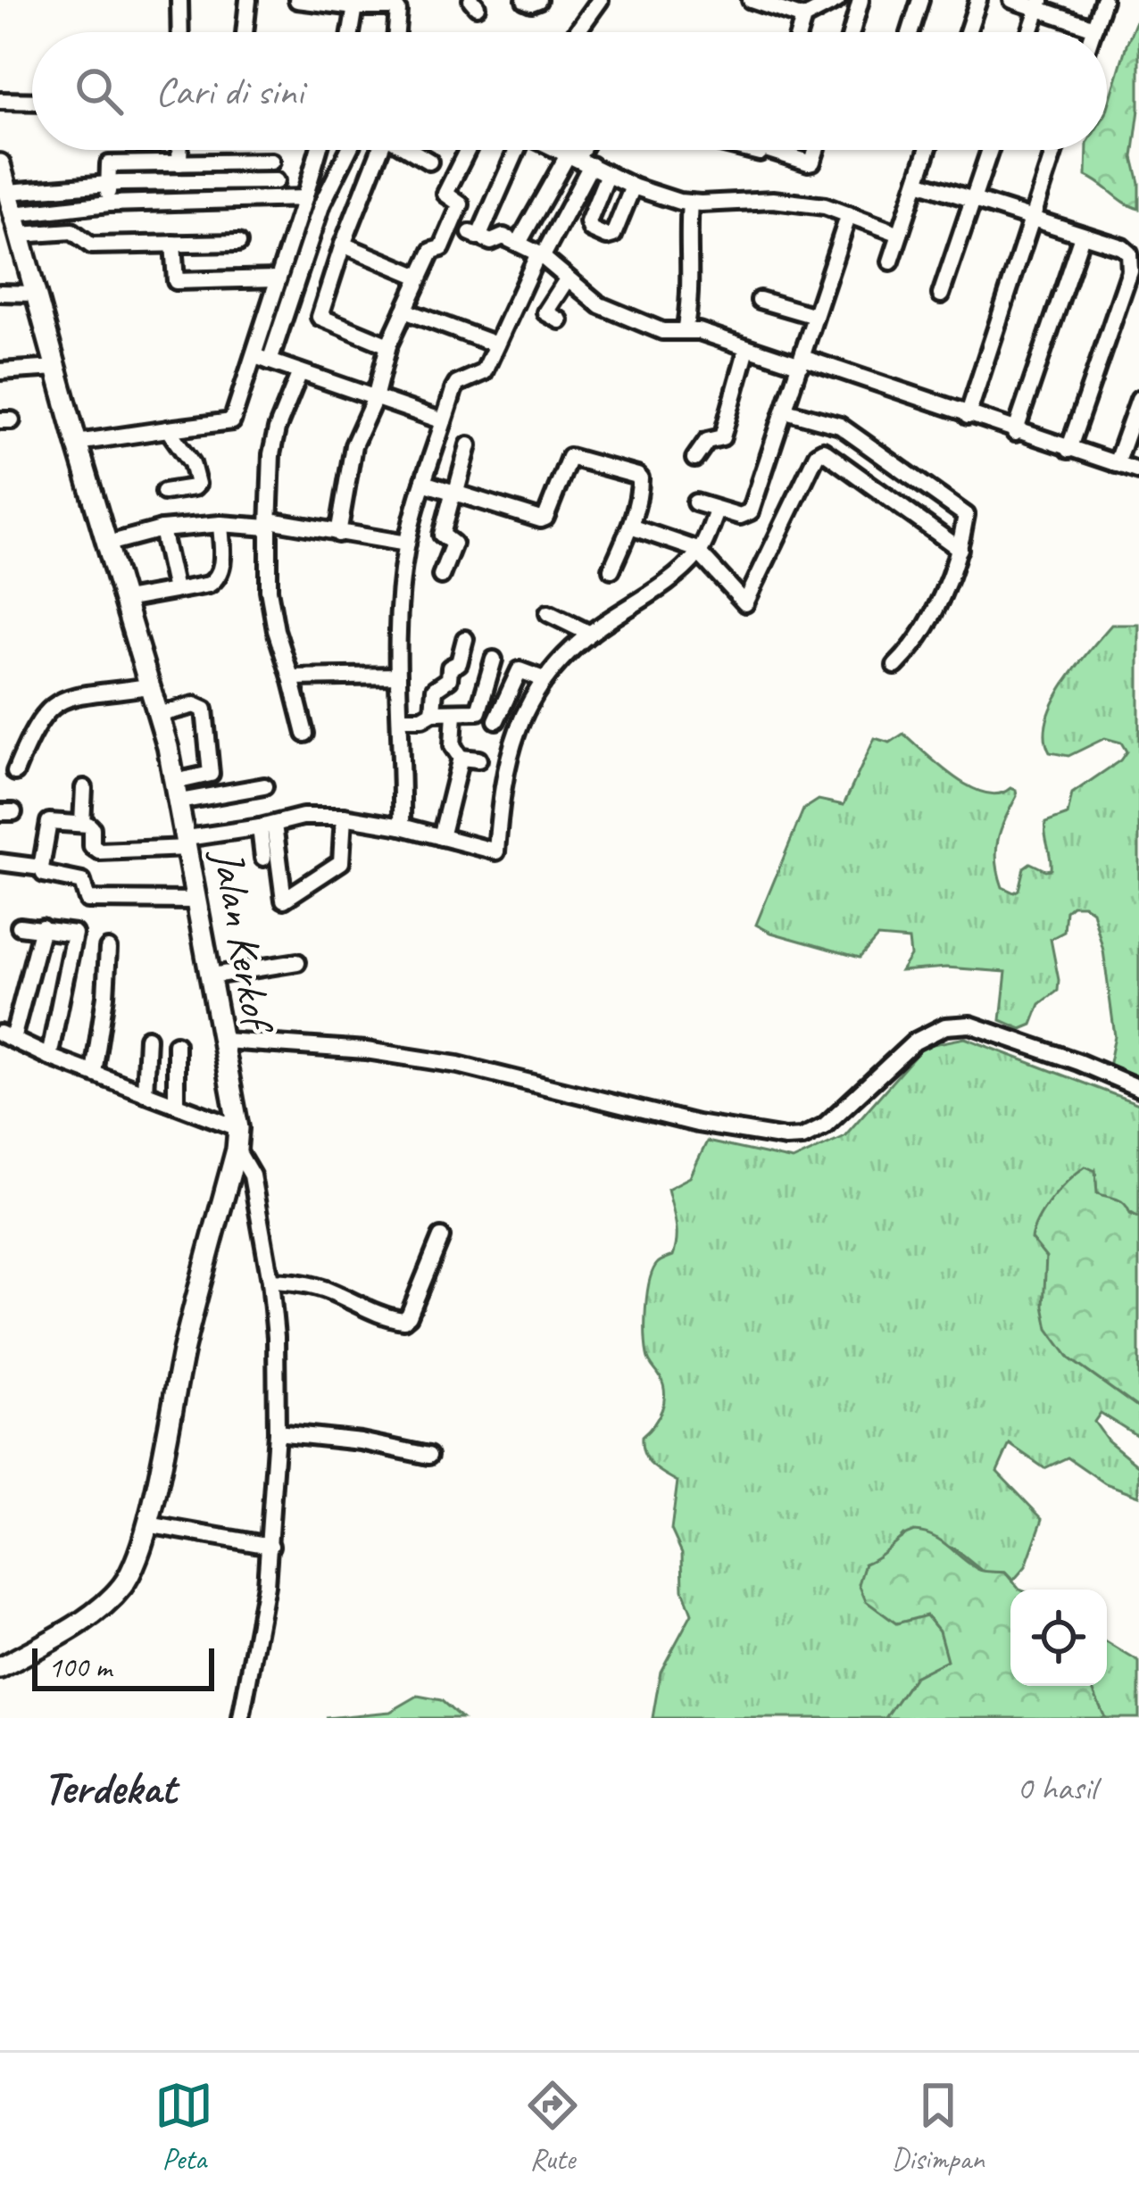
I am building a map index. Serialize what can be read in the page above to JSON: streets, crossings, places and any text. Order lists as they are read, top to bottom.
{
  "streets": {
    "main road": ["Jalan Kerkof"]
  },
  "scale_bar": "100 m",
  "page": {
    "search": "Cari di sini",
    "scale": "100 m",
    "heading": ["Terdekat", "0 hasil"],
    "nav": ["Peta", "Rute", "Disimpan"]
  }
}
